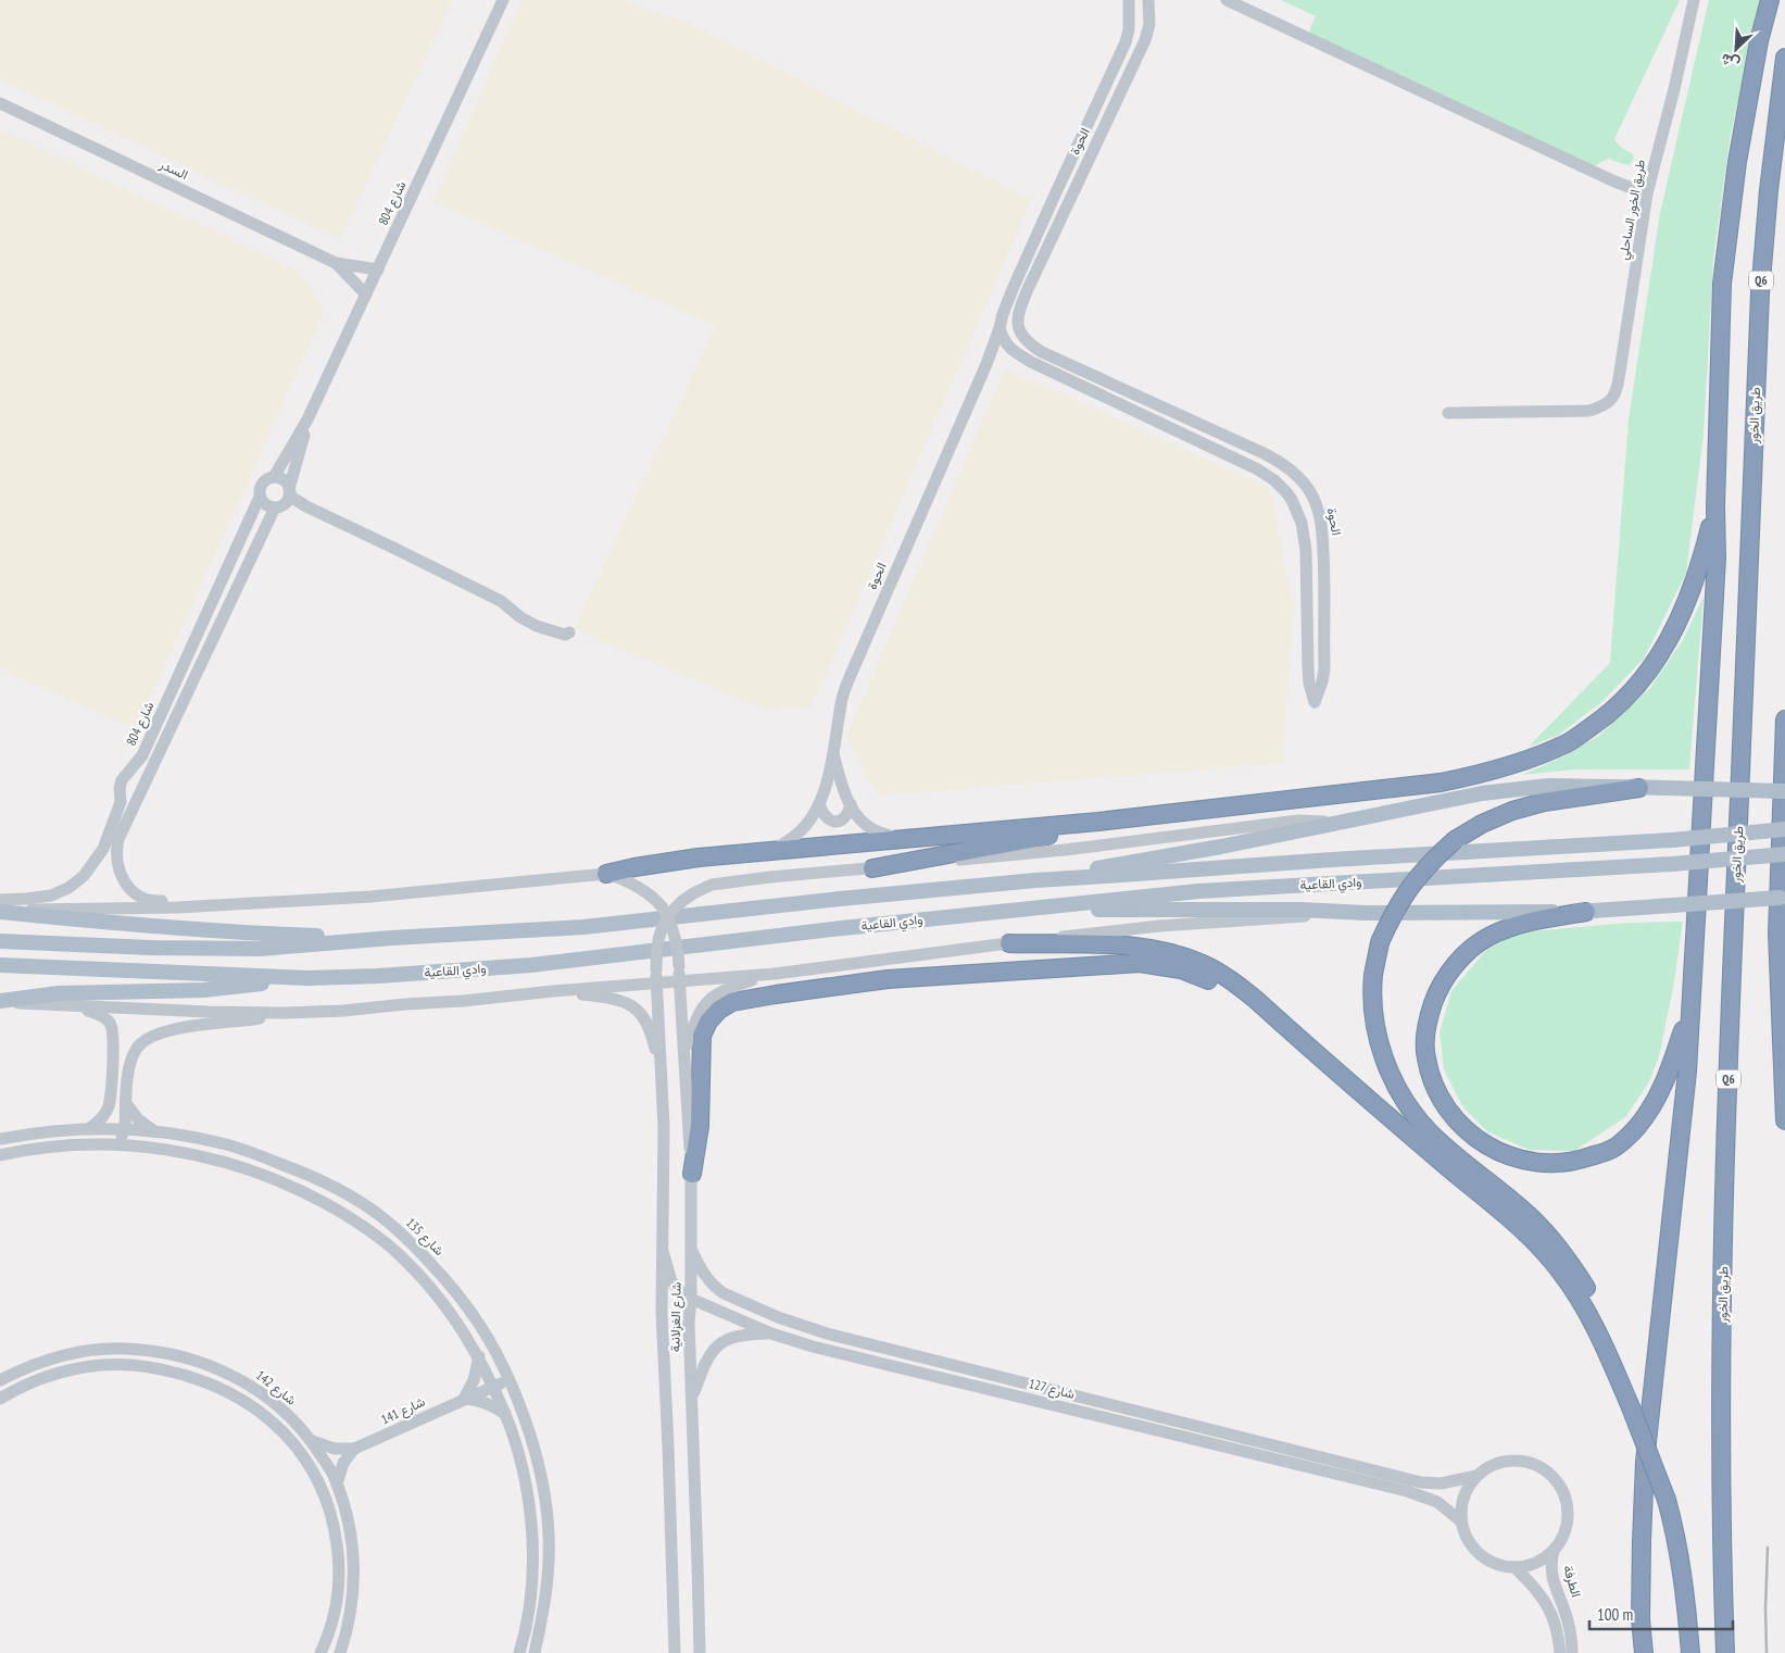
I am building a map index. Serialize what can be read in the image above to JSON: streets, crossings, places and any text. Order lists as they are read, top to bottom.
{
  "streets": {
    "highway": ["Q6", "طريق الخور"],
    "main road": ["وادي القاعية"],
    "street": [
      "الحوة",
      "السدر",
      "شارع 804",
      "طريق الخور الساحلي",
      "شارع 135",
      "شارع الغزلانية",
      "شارع 142",
      "شارع 127",
      "شارع 141",
      "الطرفة"
    ]
  },
  "crossings": [
    ["شارع 135", "شارع 141"],
    ["شارع الغزلانية", "شارع 127"],
    ["شارع 127", "الطرفة"]
  ],
  "scale_bar": "100 m",
  "north": "bottom left"
}
